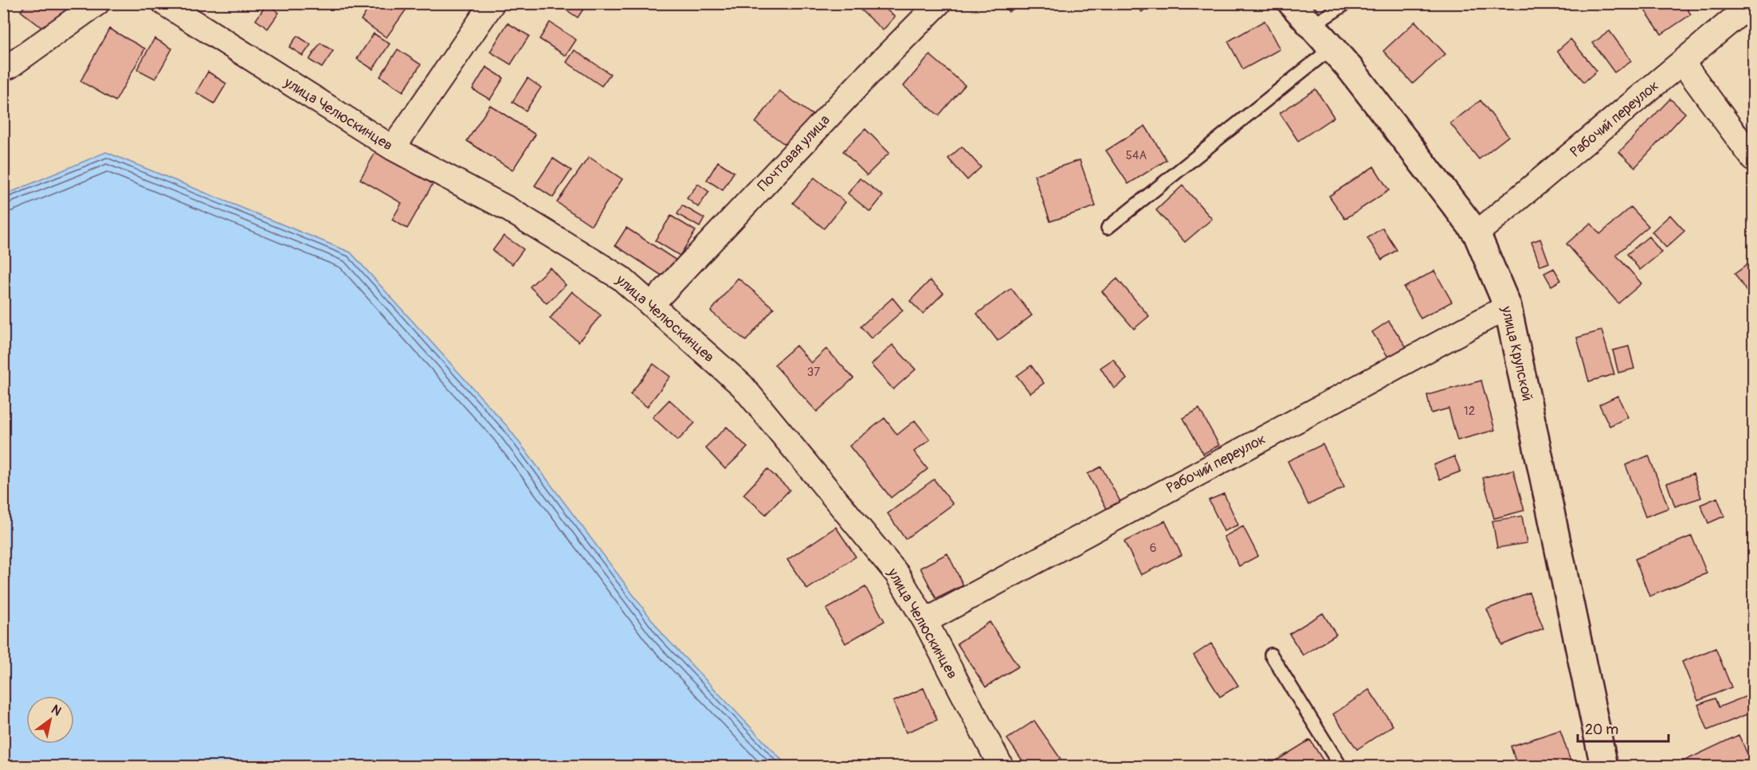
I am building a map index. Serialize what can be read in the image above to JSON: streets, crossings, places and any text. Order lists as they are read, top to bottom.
{
  "streets": {
    "street": [
      "улица Челюскинцев",
      "Рабочий переулок",
      "Почтовая улица",
      "улица Крупской"
    ]
  },
  "crossings": [
    ["улица Челюскинцев", "Рабочий переулок"],
    ["улица Челюскинцев", "Почтовая улица"],
    ["Рабочий переулок", "улица Крупской"]
  ],
  "house_numbers": [
    "54А",
    "37",
    "12",
    "6"
  ],
  "scale_bar": "20 m",
  "north": "top right"
}
